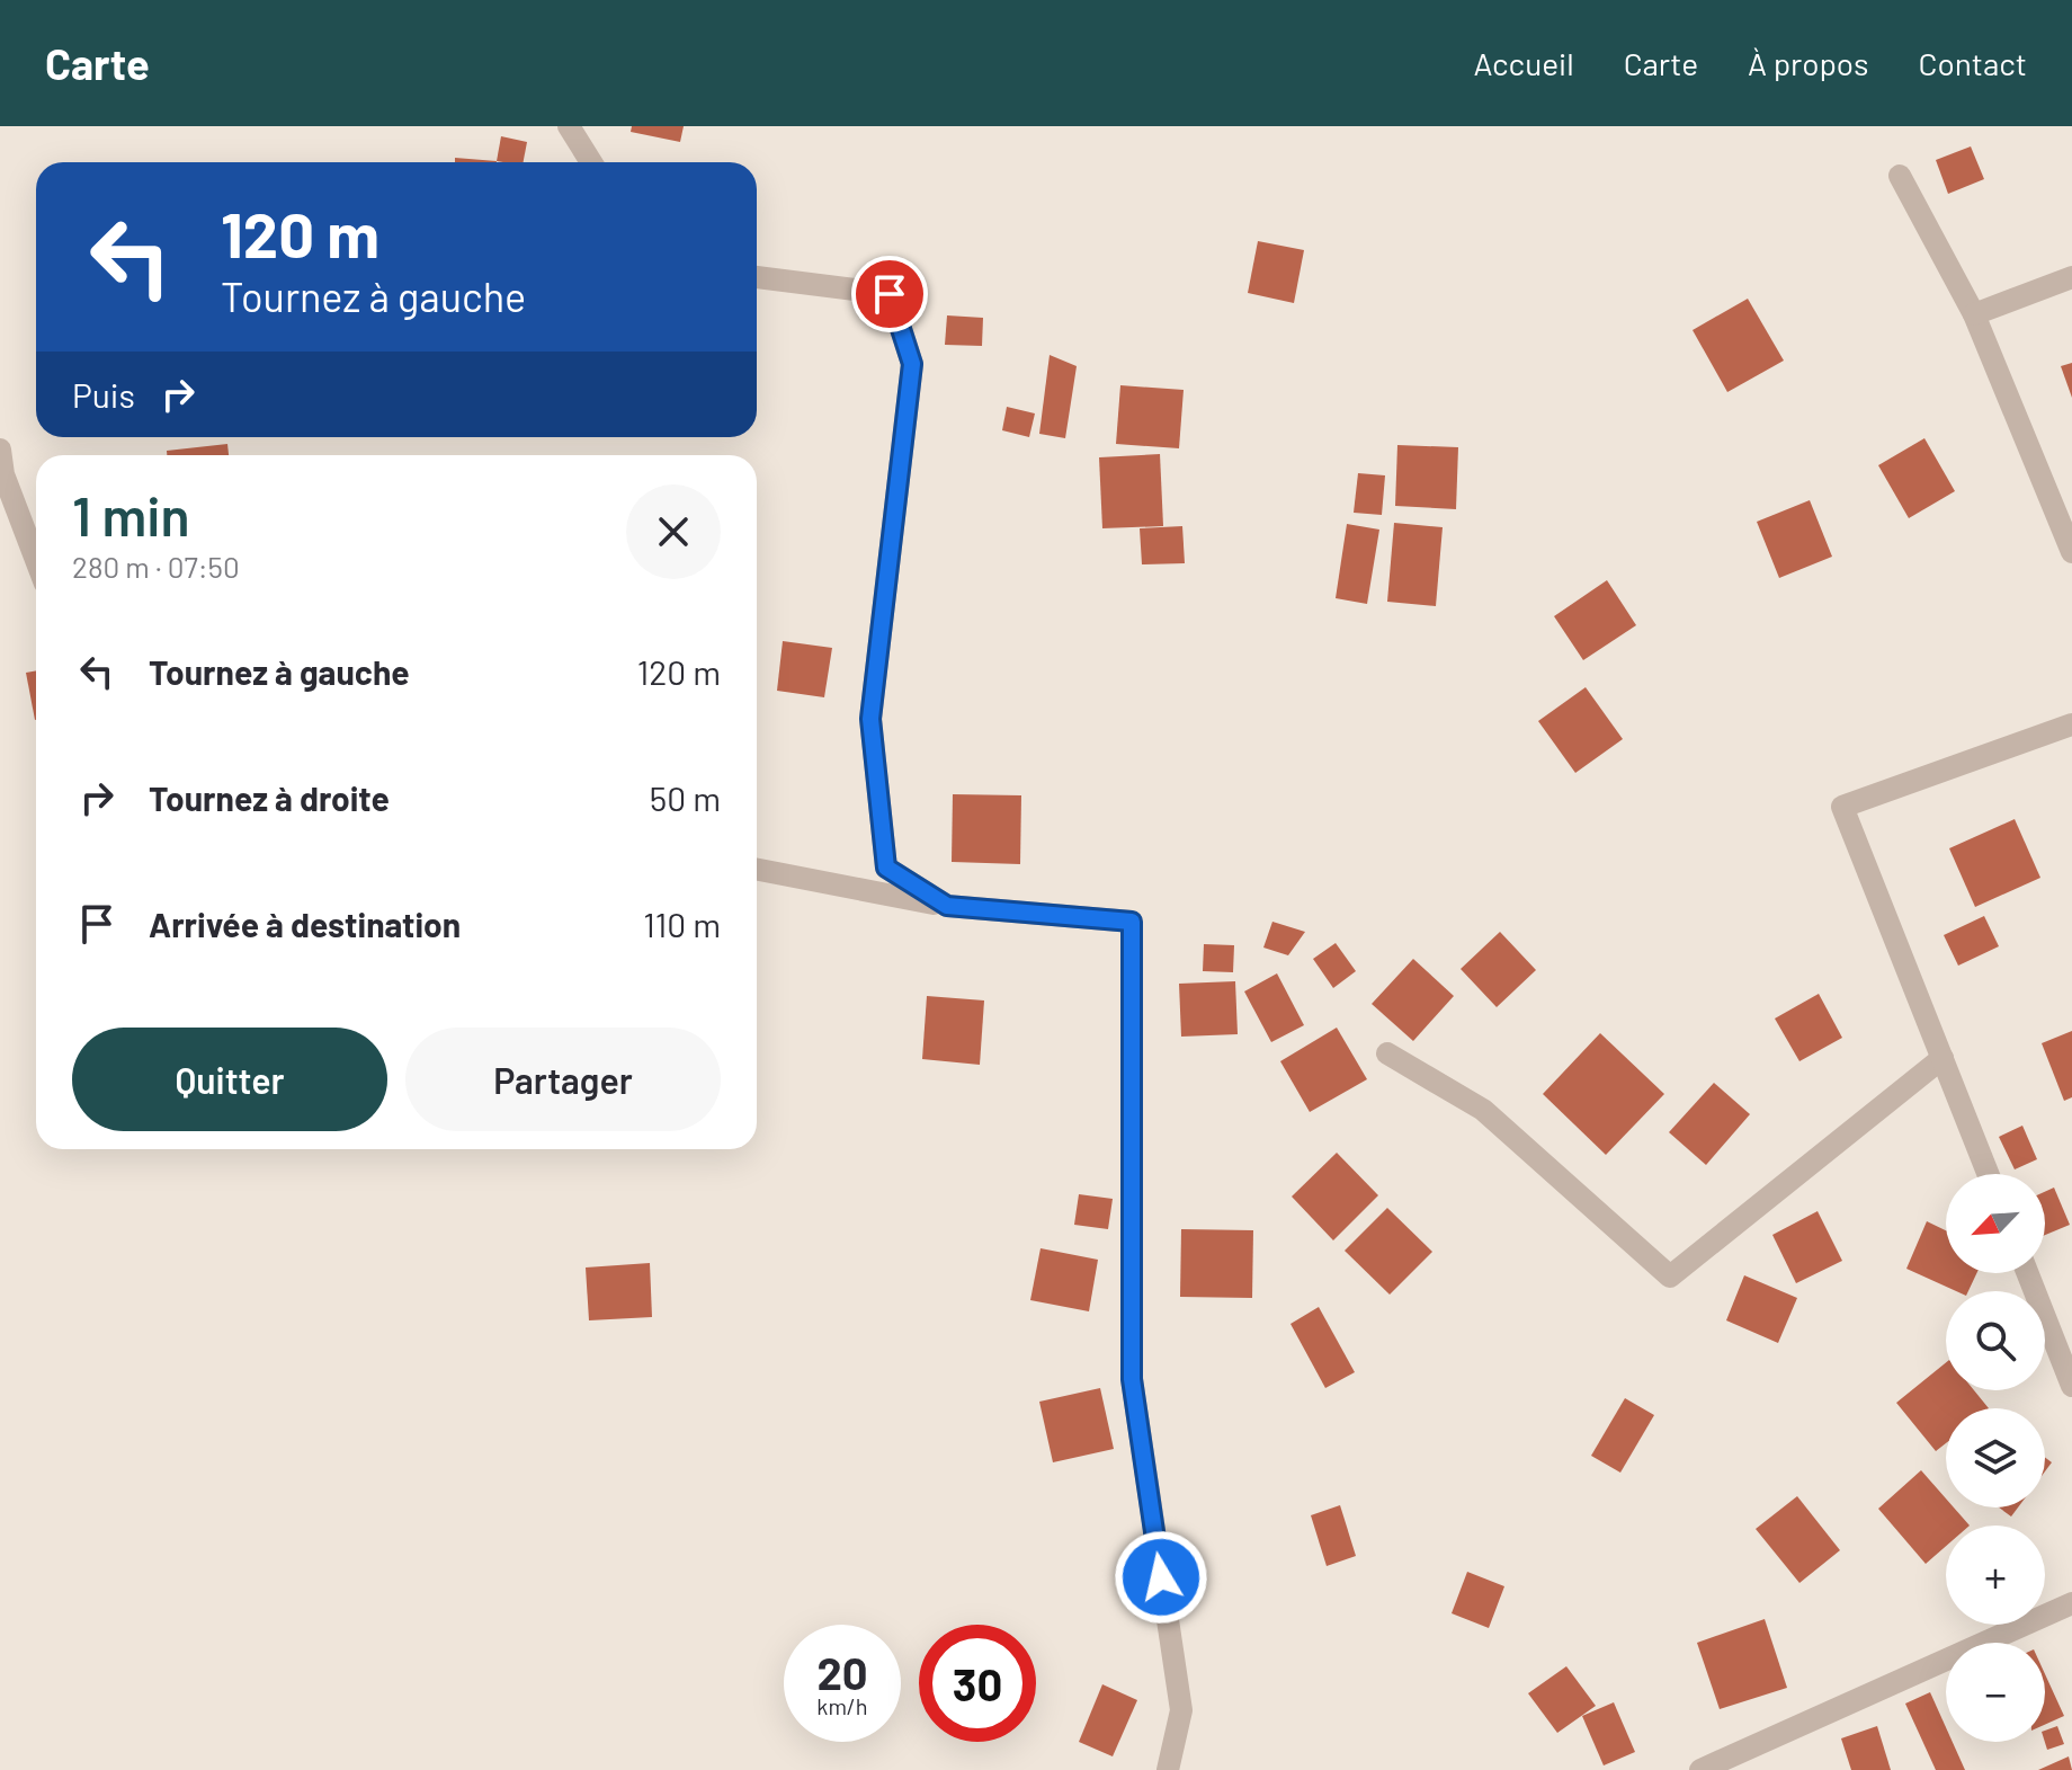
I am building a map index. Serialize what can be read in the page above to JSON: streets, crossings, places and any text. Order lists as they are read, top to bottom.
{
  "north": "bottom left",
  "page": {
    "header": "Carte",
    "nav": [
      "Accueil",
      "Carte",
      "À propos",
      "Contact"
    ],
    "turn": ["120 m", "Tournez à gauche"],
    "then": "Puis",
    "heading": ["1 min", "280 m · 07:50"],
    "list": [
      {
        "name": "Tournez à gauche",
        "value": "120 m"
      },
      {
        "name": "Tournez à droite",
        "value": "50 m"
      },
      {
        "name": "Arrivée à destination",
        "value": "110 m"
      }
    ],
    "buttons": ["Quitter", "Partager"],
    "map_buttons": ["+", "−"],
    "speed": "20 km/h",
    "limit": "30"
  }
}
